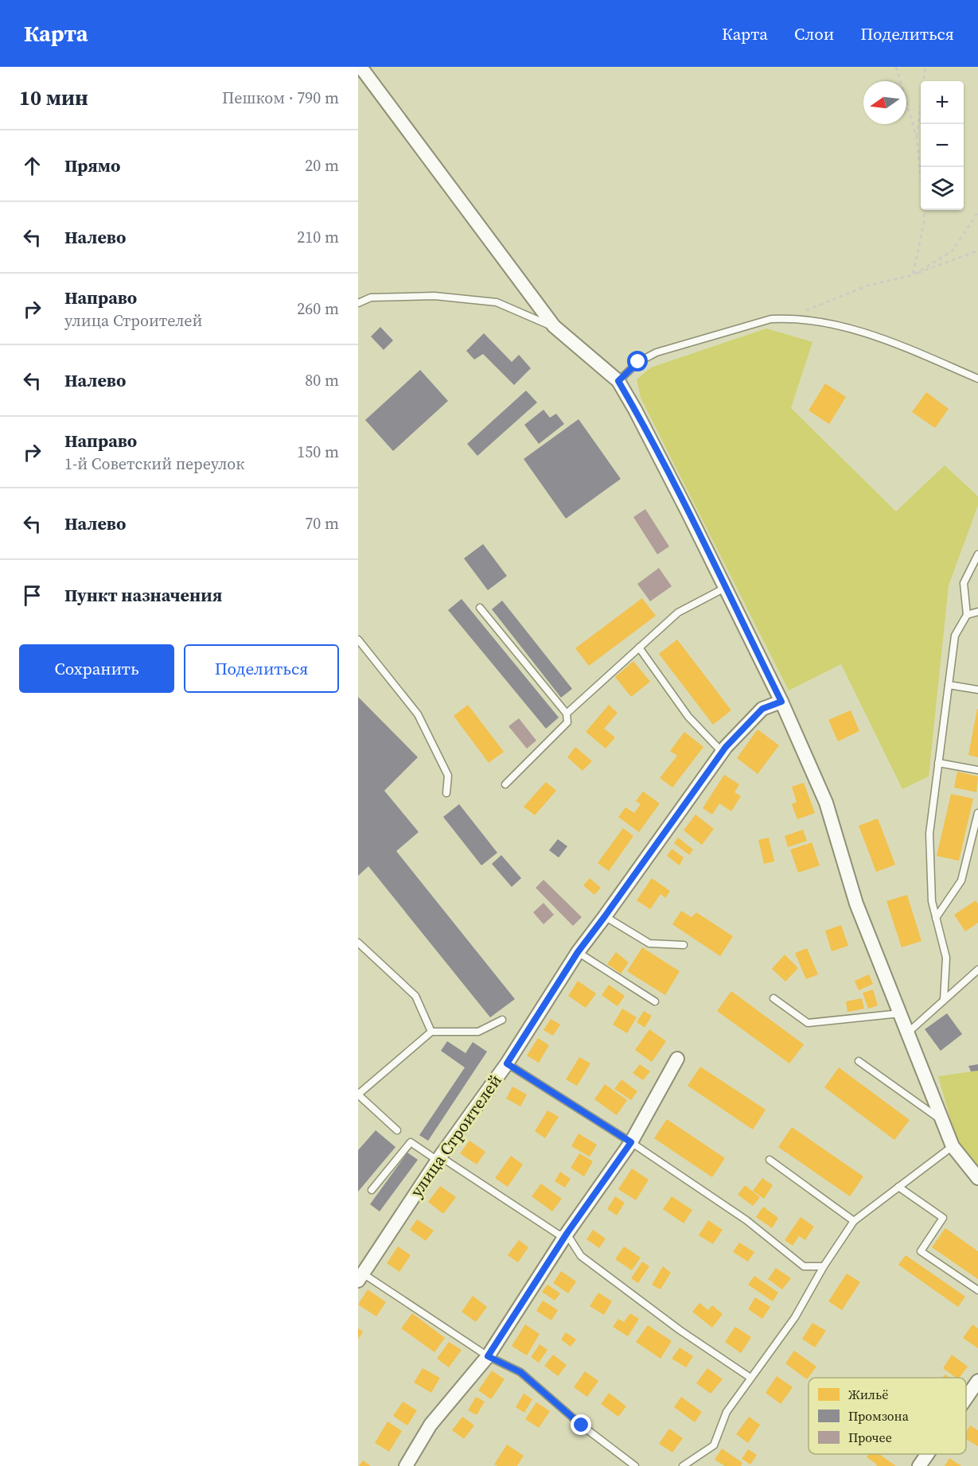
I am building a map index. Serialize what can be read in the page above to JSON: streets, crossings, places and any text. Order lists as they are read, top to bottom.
{
  "streets": {
    "street": ["улица Строителей"]
  },
  "legend": ["Жильё", "Промзона", "Прочее"],
  "north": "left",
  "page": {
    "header": "Карта",
    "nav": ["Карта", "Слои", "Поделиться"],
    "heading": ["10 мин", "Пешком · 790 m"],
    "map_buttons": ["+", "−"],
    "list": [
      ["Прямо", "20 m"],
      ["Налево", "210 m"],
      ["Направо", "улица Строителей", "260 m"],
      ["Налево", "80 m"],
      ["Направо", "1-й Советский переулок", "150 m"],
      ["Налево", "70 m"],
      "Пункт назначения"
    ],
    "buttons": ["Сохранить", "Поделиться"]
  }
}
